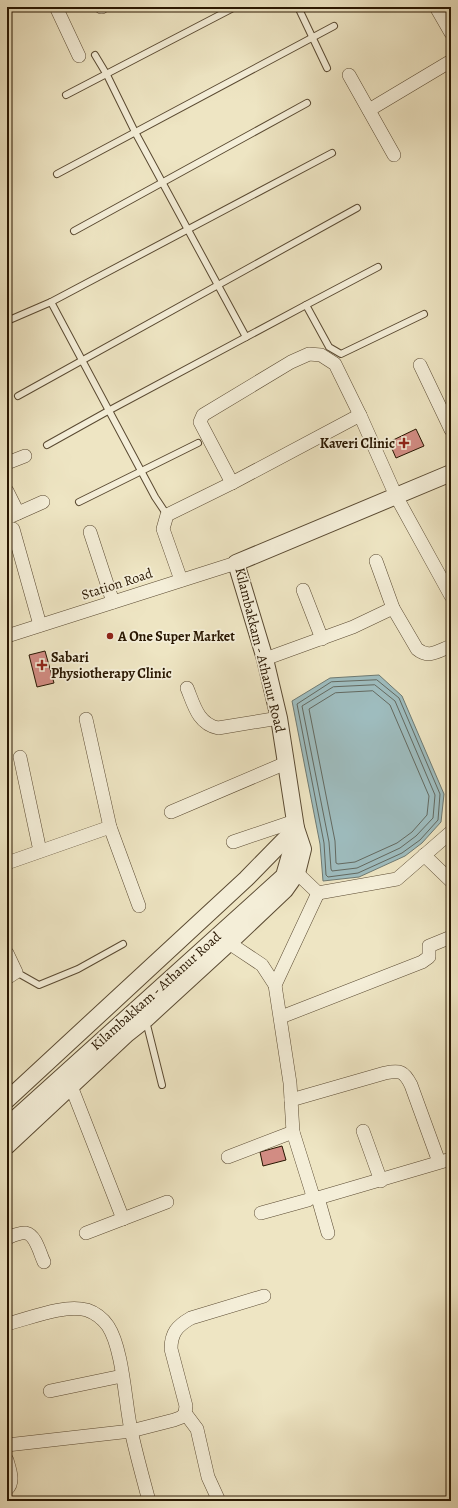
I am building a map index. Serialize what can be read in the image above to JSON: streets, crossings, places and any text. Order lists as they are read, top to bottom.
{
  "streets": {
    "street": ["Station Road", "Kilambakkam - Athanur Road"]
  },
  "crossings": [
    ["Station Road", "Kilambakkam - Athanur Road"]
  ],
  "places": {
    "health": ["Kaveri Clinic", "Sabari Physiotherapy Clinic"],
    "other": ["A One Super Market"]
  }
}
